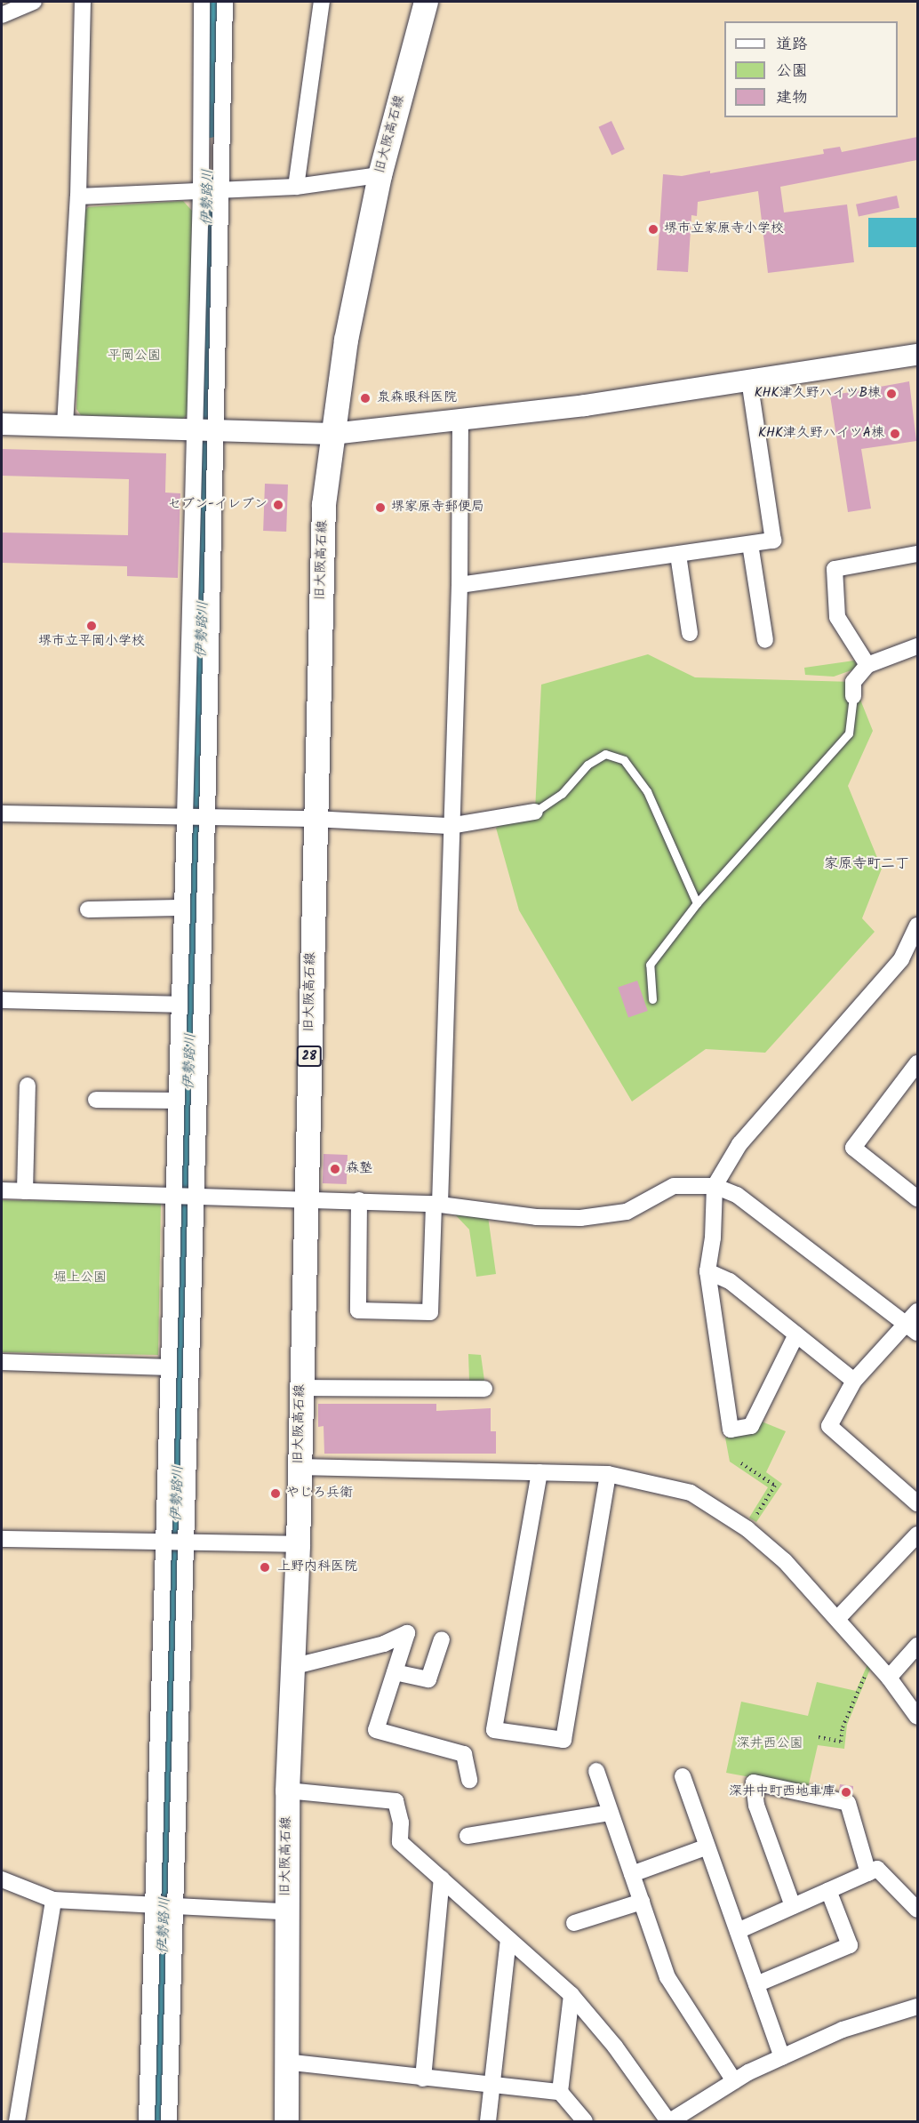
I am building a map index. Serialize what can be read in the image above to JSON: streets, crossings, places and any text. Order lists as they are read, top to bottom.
{
  "streets": {
    "main road": ["旧大阪高石線", "28"]
  },
  "districts": ["家原寺町二丁"],
  "water": ["伊勢路川"],
  "parks": ["平岡公園", "堀上公園", "深井西公園"],
  "places": [
    "堺市立家原寺小学校",
    "KHK津久野ハイツB棟",
    "泉森眼科医院",
    "KHK津久野ハイツA棟",
    "セブン-イレブン",
    "堺家原寺郵便局",
    "堺市立平岡小学校",
    "森塾",
    "やじろ兵衛",
    "上野内科医院",
    "深井中町西地車庫"
  ],
  "legend": ["道路", "公園", "建物"]
}
